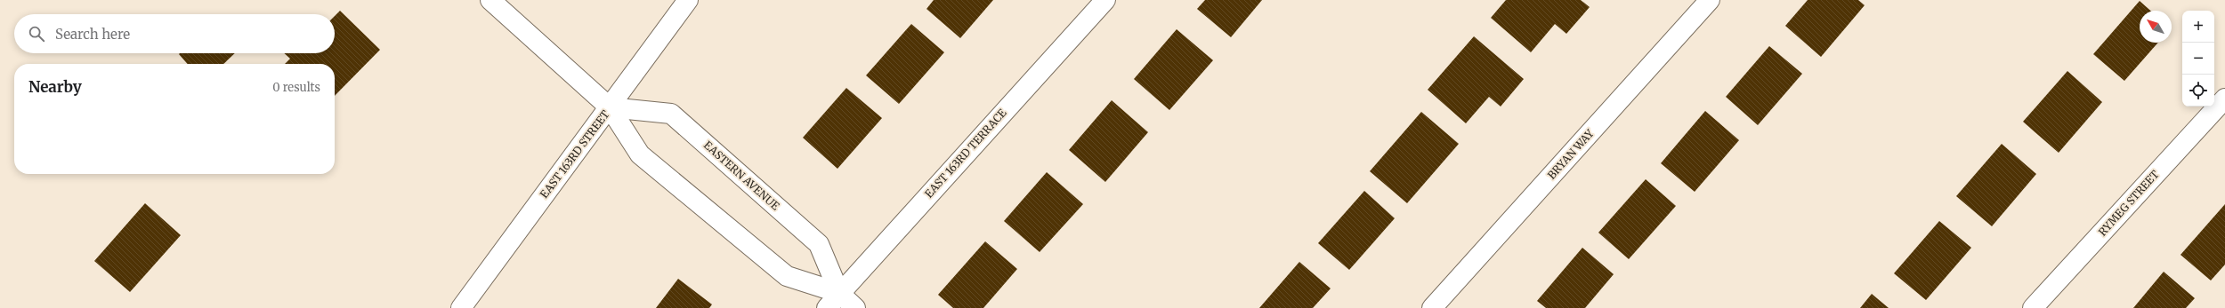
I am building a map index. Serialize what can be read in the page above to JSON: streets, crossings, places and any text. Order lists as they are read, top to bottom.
{
  "streets": {
    "street": [
      "EAST 163RD TERRACE",
      "EAST 163RD STREET",
      "BRYAN WAY",
      "EASTERN AVENUE",
      "RYMEG STREET"
    ]
  },
  "crossings": [
    ["EAST 163RD TERRACE", "EASTERN AVENUE"],
    ["EAST 163RD STREET", "EASTERN AVENUE"]
  ],
  "north": "top left",
  "page": {
    "map_buttons": ["+", "−"],
    "search": "Search here",
    "heading": ["Nearby", "0 results"]
  }
}
